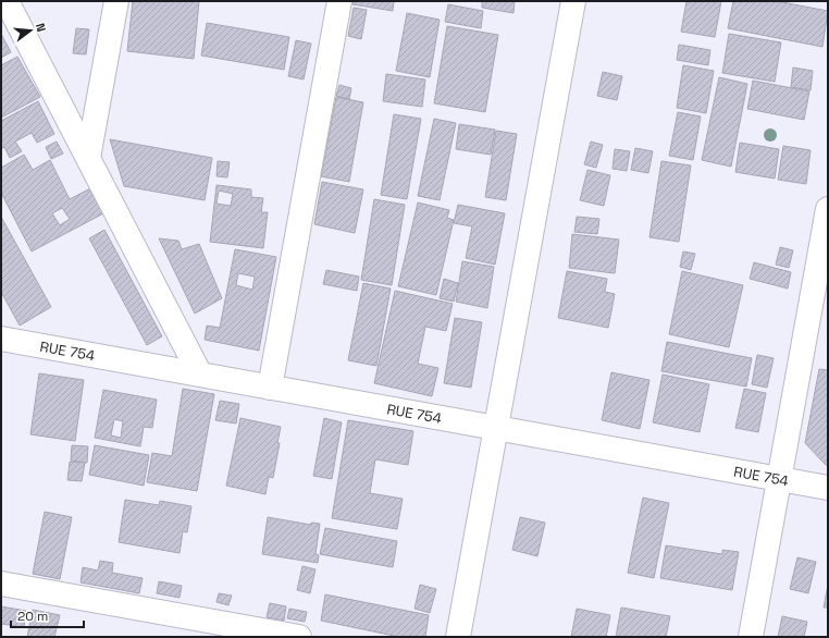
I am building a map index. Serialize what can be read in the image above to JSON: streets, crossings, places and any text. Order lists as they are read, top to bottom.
{
  "streets": {
    "street": ["RUE 754"]
  },
  "scale_bar": "20 m",
  "north": "right"
}
